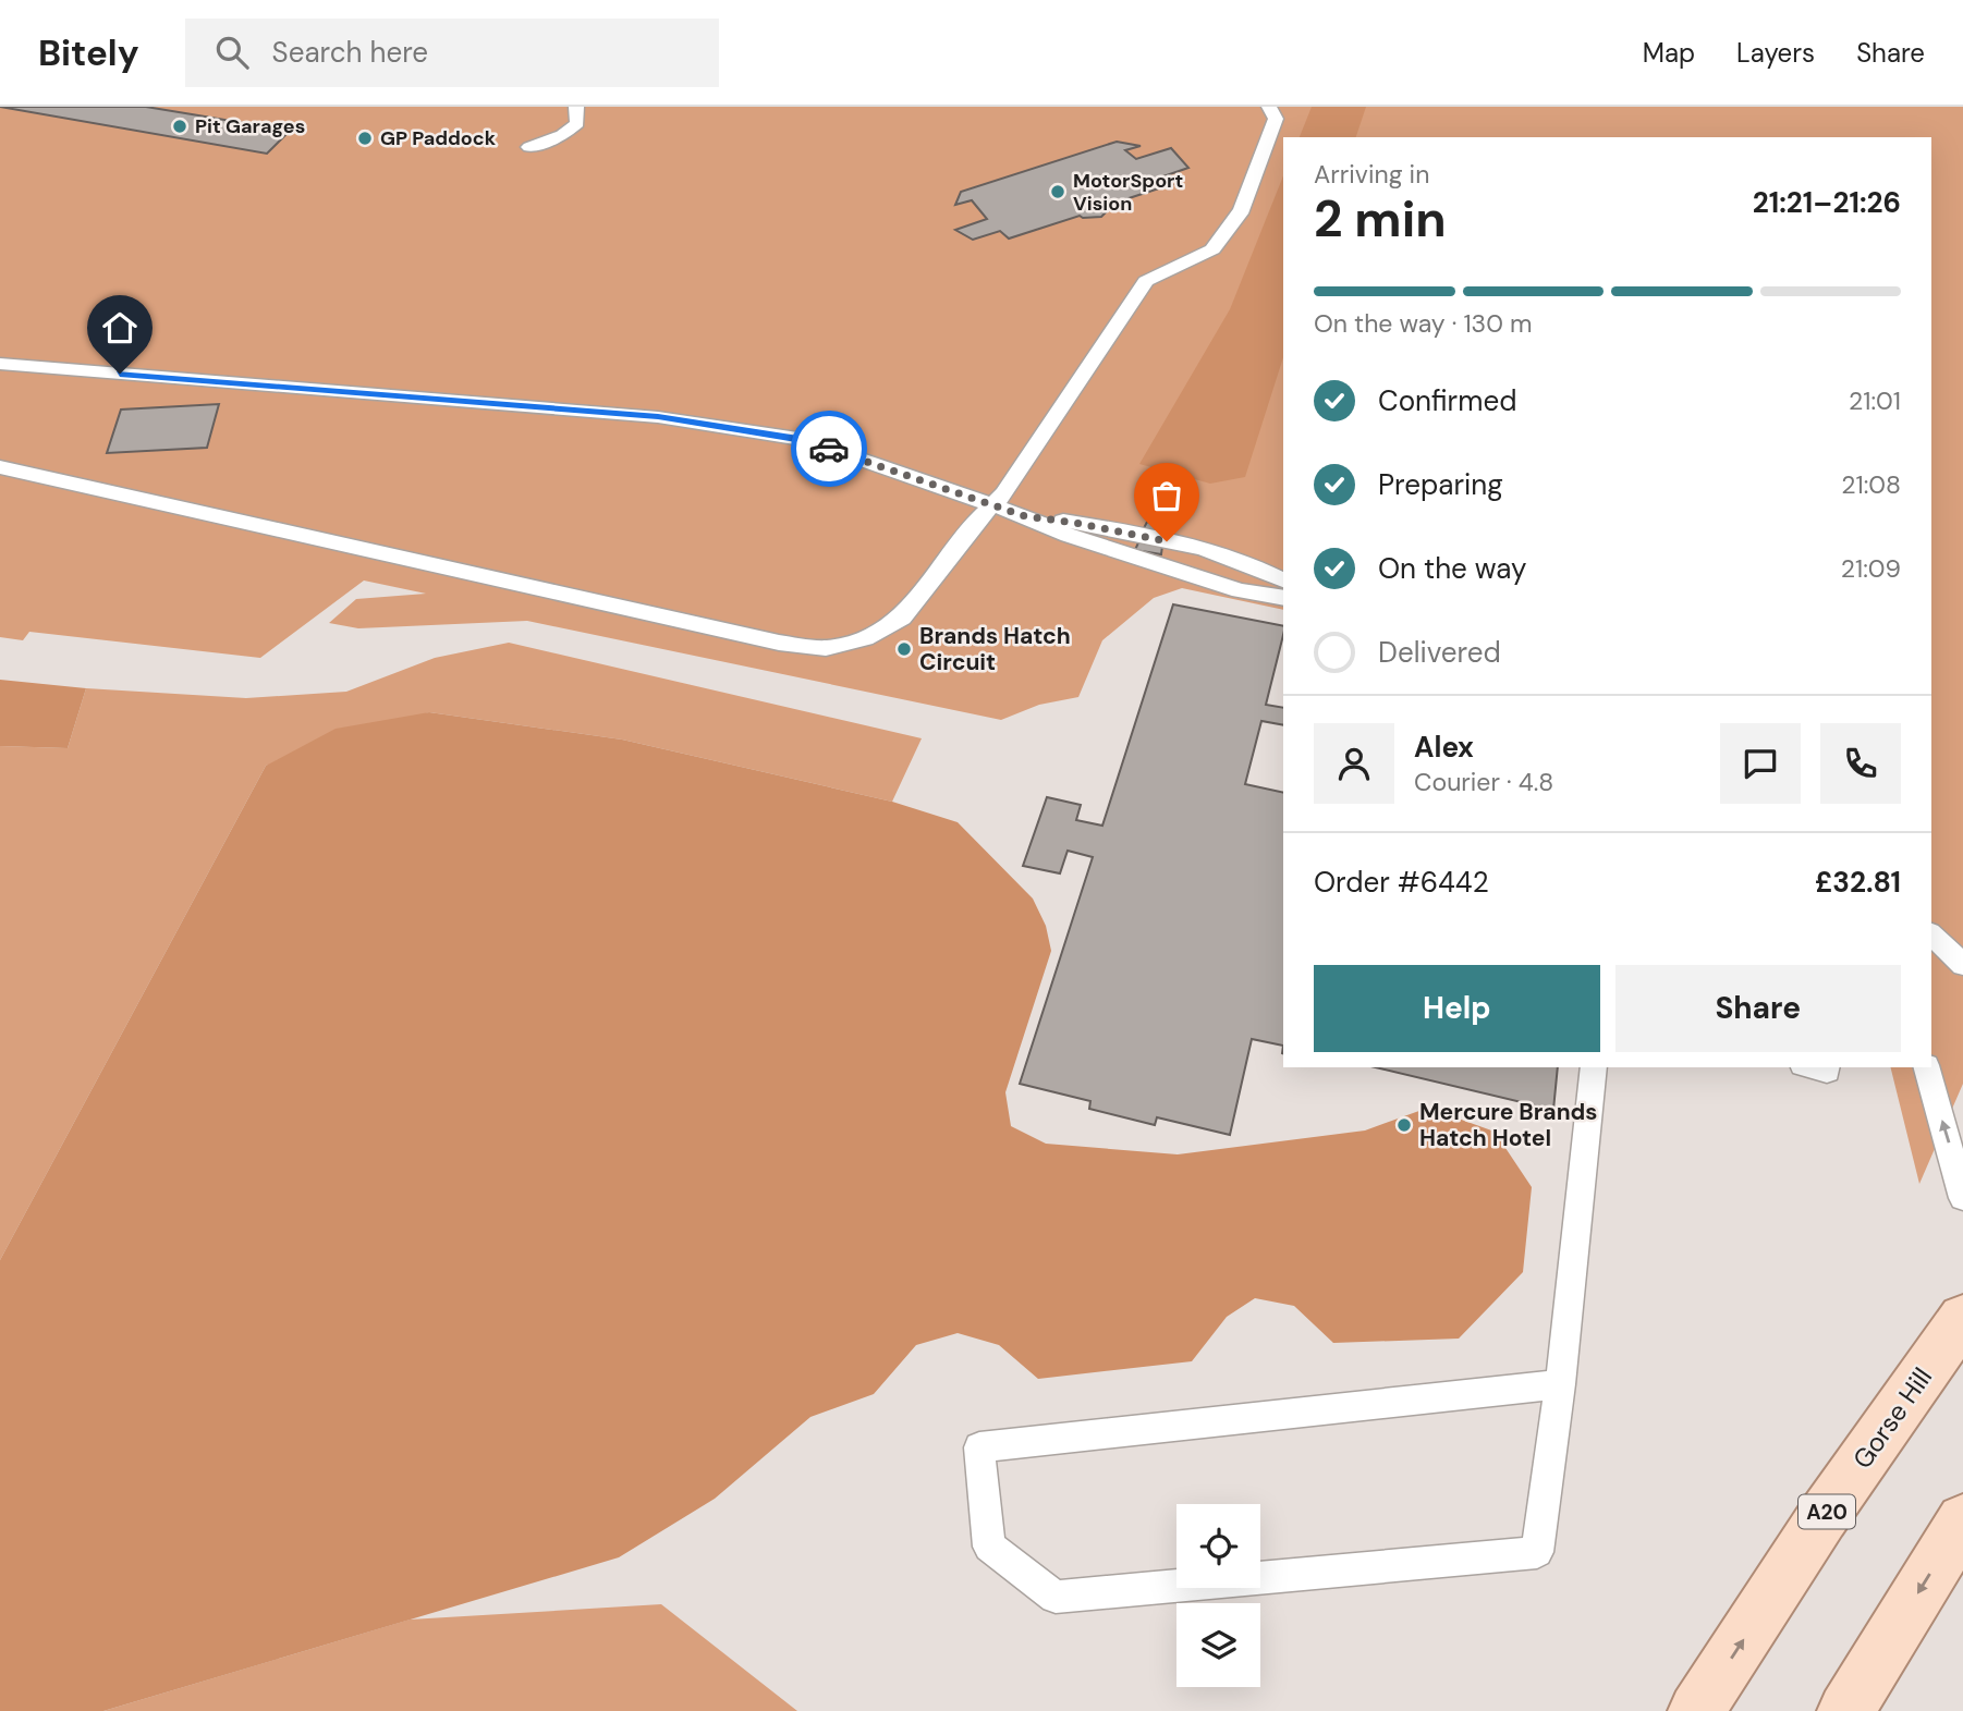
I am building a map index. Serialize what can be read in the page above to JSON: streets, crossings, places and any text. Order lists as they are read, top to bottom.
{
  "streets": {
    "main road": ["Gorse Hill", "A20"]
  },
  "places": [
    "Pit Garages",
    "GP Paddock",
    "MotorSport Vision",
    "Brands Hatch Circuit",
    "Mercure Brands Hatch Hotel"
  ],
  "page": {
    "header": "Bitely",
    "search": "Search here",
    "nav": ["Map", "Layers", "Share"],
    "heading": ["2 min", "Arriving in", "21:21–21:26"],
    "panel": [
      "Alex",
      "Courier · 4.8",
      "Order #6442",
      "£32.81"
    ],
    "bar": "On the way · 130 m",
    "list": [
      ["Confirmed", "21:01"],
      ["Preparing", "21:08"],
      ["On the way", "21:09"],
      "Delivered"
    ],
    "buttons": ["Help", "Share"]
  }
}
